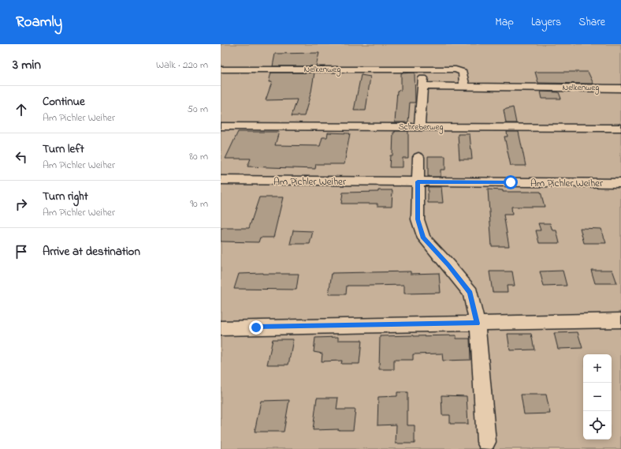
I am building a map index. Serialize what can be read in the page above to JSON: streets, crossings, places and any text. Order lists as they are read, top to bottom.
{
  "streets": {
    "street": ["Nelkenweg", "Schreberweg", "Am Pichler Weiher"]
  },
  "page": {
    "header": "Roamly",
    "nav": ["Map", "Layers", "Share"],
    "heading": ["3 min", "Walk · 220 m"],
    "list": [
      ["Continue", "Am Pichler Weiher", "50 m"],
      ["Turn left", "Am Pichler Weiher", "80 m"],
      ["Turn right", "Am Pichler Weiher", "90 m"],
      "Arrive at destination"
    ],
    "map_buttons": ["+", "−"]
  }
}
